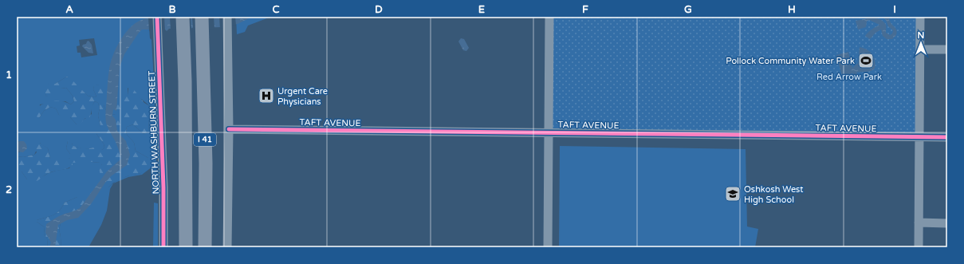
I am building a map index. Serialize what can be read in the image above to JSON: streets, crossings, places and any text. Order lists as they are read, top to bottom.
{
  "streets": {
    "highway": ["I 41"],
    "street": ["TAFT AVENUE", "NORTH WASHBURN STREET"]
  },
  "parks": ["Red Arrow Park"],
  "places": {
    "sports": ["Pollock Community Water Park"],
    "hospital": ["Urgent Care Physicians"],
    "school or university": ["Oshkosh West High School"]
  },
  "north": "top",
  "grid": {
    "columns": [
      "A",
      "B",
      "C",
      "D",
      "E",
      "F",
      "G",
      "H",
      "I"
    ],
    "rows": ["1", "2"]
  }
}
